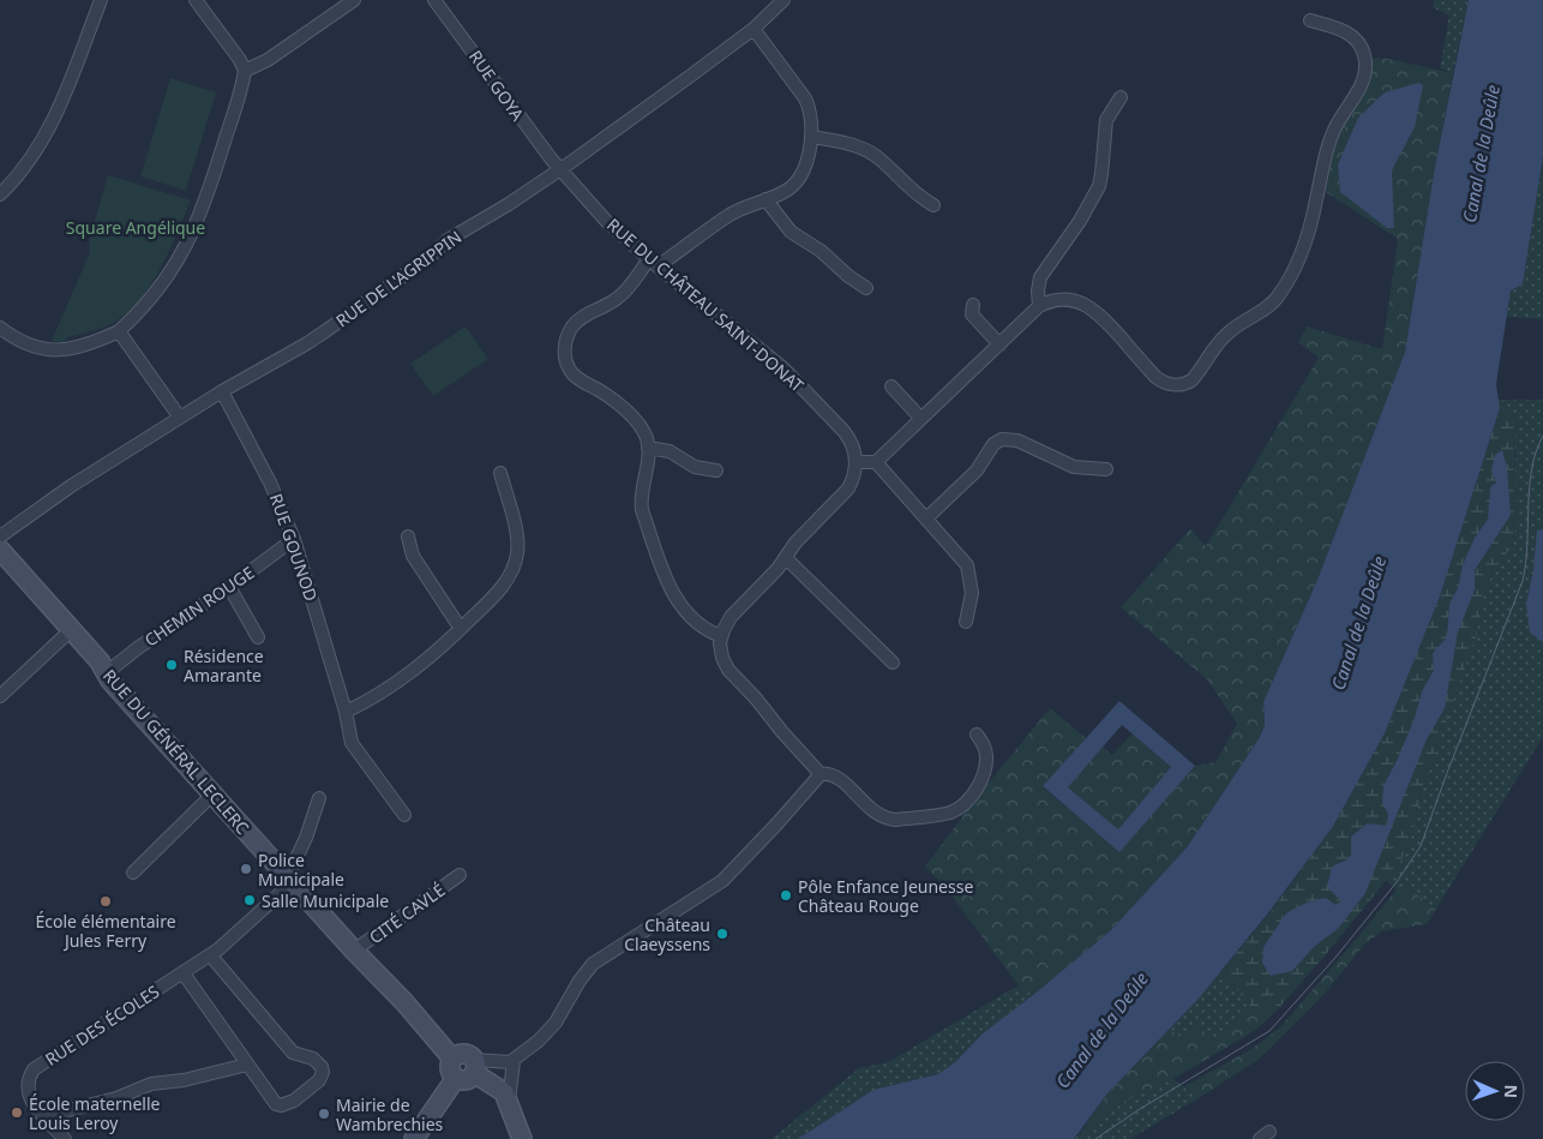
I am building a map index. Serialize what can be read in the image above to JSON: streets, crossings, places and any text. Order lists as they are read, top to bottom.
{
  "streets": {
    "street": [
      "RUE GOYA",
      "RUE DE L'AGRIPPIN",
      "RUE DU CHÂTEAU SAINT-DONAT",
      "RUE GOUNOD",
      "CHEMIN ROUGE",
      "RUE DU GÉNÉRAL LECLERC",
      "CITÉ CAVLÉ",
      "RUE DES ÉCOLES"
    ]
  },
  "crossings": [
    ["RUE GOYA", "RUE DE L'AGRIPPIN"],
    ["RUE GOYA", "RUE DU CHÂTEAU SAINT-DONAT"],
    ["RUE DE L'AGRIPPIN", "RUE DU CHÂTEAU SAINT-DONAT"],
    ["RUE DE L'AGRIPPIN", "RUE GOUNOD"],
    ["RUE GOUNOD", "CHEMIN ROUGE"],
    ["CHEMIN ROUGE", "RUE DU GÉNÉRAL LECLERC"],
    ["RUE DU GÉNÉRAL LECLERC", "CITÉ CAVLÉ"]
  ],
  "water": ["Canal de la Deûle"],
  "parks": ["Square Angélique"],
  "places": [
    "Résidence Amarante",
    "Police Municipale",
    "Pôle Enfance Jeunesse Château Rouge",
    "Salle Municipale",
    "École élémentaire Jules Ferry",
    "Château Claeyssens",
    "École maternelle Louis Leroy",
    "Mairie de Wambrechies"
  ],
  "north": "right"
}
